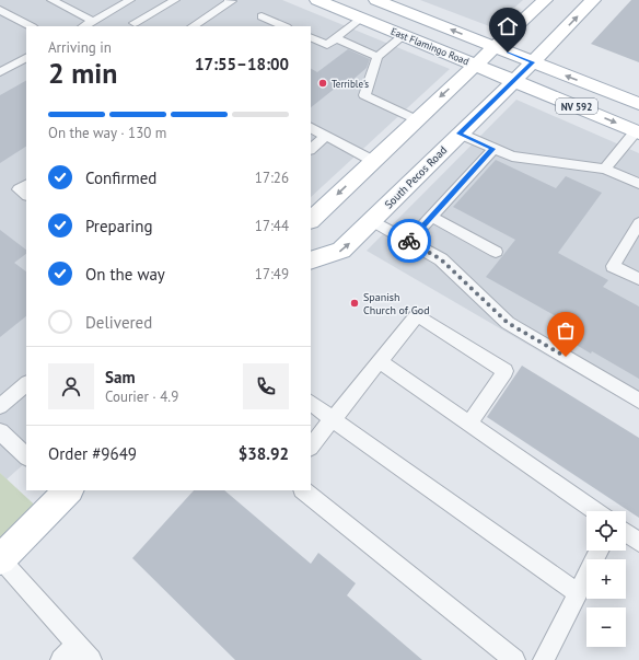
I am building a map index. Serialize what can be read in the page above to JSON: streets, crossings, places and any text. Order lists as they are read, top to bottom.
{
  "streets": {
    "main road": ["East Flamingo Road", "NV 592", "South Pecos Road"]
  },
  "crossings": [
    ["East Flamingo Road", "South Pecos Road"],
    ["NV 592", "South Pecos Road"]
  ],
  "places": ["Terrible's", "Spanish Church of God"],
  "page": {
    "heading": ["2 min", "Arriving in", "17:55–18:00"],
    "panel": [
      "Sam",
      "Courier · 4.9",
      "Order #9649",
      "$38.92"
    ],
    "bar": "On the way · 130 m",
    "list": [
      ["Confirmed", "17:26"],
      ["Preparing", "17:44"],
      ["On the way", "17:49"],
      "Delivered"
    ],
    "map_buttons": ["+", "−"]
  }
}
